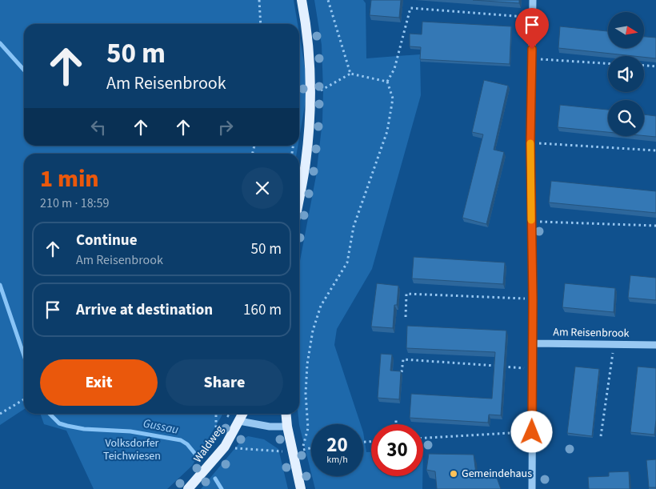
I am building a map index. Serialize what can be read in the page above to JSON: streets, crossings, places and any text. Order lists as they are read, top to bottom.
{
  "streets": {
    "main road": ["Waldweg"],
    "street": ["Am Reisenbrook"]
  },
  "water": ["Gussau"],
  "parks": ["Volksdorfer Teichwiesen"],
  "places": ["Gemeindehaus"],
  "north": "right",
  "page": {
    "turn": ["50 m", "Am Reisenbrook"],
    "heading": ["1 min", "210 m · 18:59"],
    "list": [
      {
        "name": "Continue",
        "note": "Am Reisenbrook",
        "value": "50 m"
      },
      {
        "name": "Arrive at destination",
        "value": "160 m"
      }
    ],
    "buttons": ["Exit", "Share"],
    "speed": "20 km/h",
    "limit": "30"
  }
}
